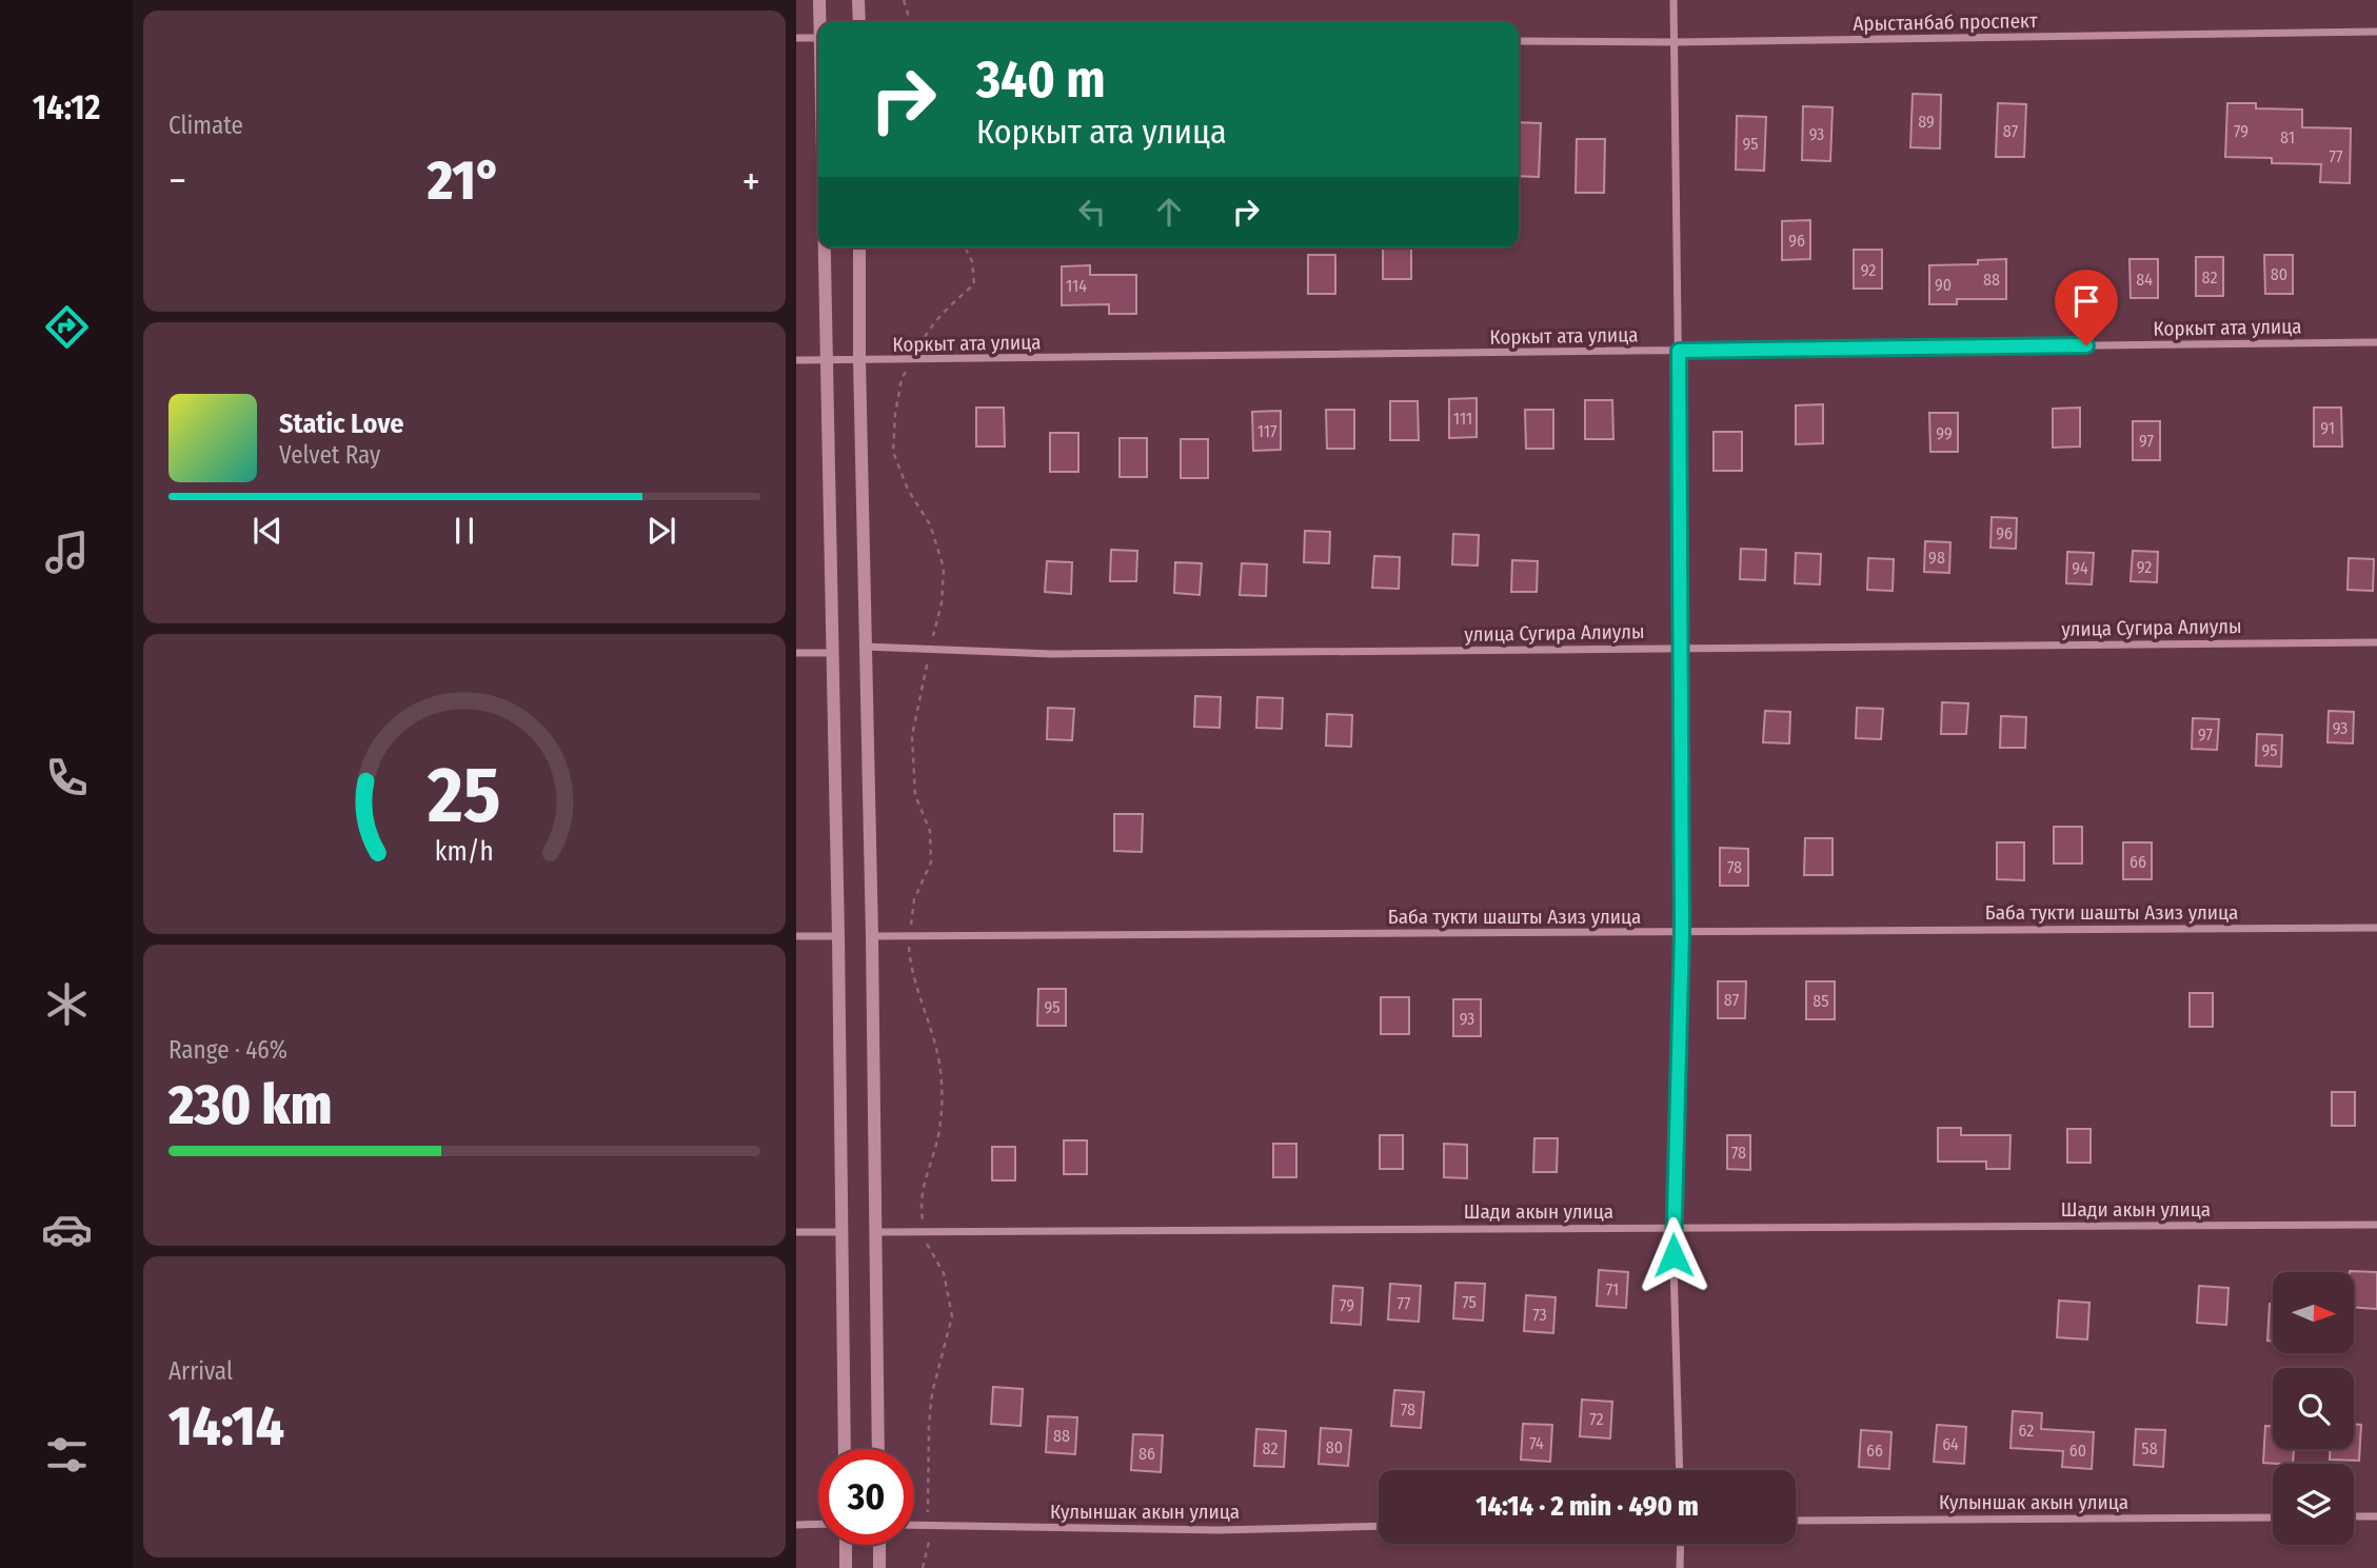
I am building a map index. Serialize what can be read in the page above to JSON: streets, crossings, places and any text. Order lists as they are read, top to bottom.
{
  "streets": {
    "street": [
      "Арыстанбаб проспект",
      "Коркыт ата улица",
      "улица Сугира Алиулы",
      "Баба тукти шашты Азиз улица",
      "Шади акын улица",
      "Кулыншак акын улица"
    ]
  },
  "house_numbers": [
    "89",
    "87",
    "79",
    "93",
    "81",
    "95",
    "77",
    "96",
    "92",
    "80",
    "82",
    "88",
    "84",
    "90",
    "114",
    "111",
    "91",
    "117",
    "99",
    "97",
    "96",
    "98",
    "92",
    "94",
    "93",
    "97",
    "95",
    "66",
    "78",
    "87",
    "85",
    "95",
    "93",
    "78",
    "71",
    "75",
    "77",
    "79",
    "73",
    "78",
    "72",
    "62",
    "88",
    "74",
    "64",
    "80",
    "82",
    "58",
    "66",
    "60",
    "86"
  ],
  "north": "right",
  "page": {
    "tabs": "14:12",
    "tile": [
      "Climate",
      ["Range · 46%", "230 km"],
      ["Arrival", "14:14"]
    ],
    "turn": ["340 m", "Коркыт ата улица"],
    "heat": ["−", "21°", "+"],
    "song": ["Static Love", "Velvet Ray"],
    "limit": "30",
    "trip": "14:14 · 2 min · 490 m",
    "gauge": ["25", "km/h"]
  }
}
